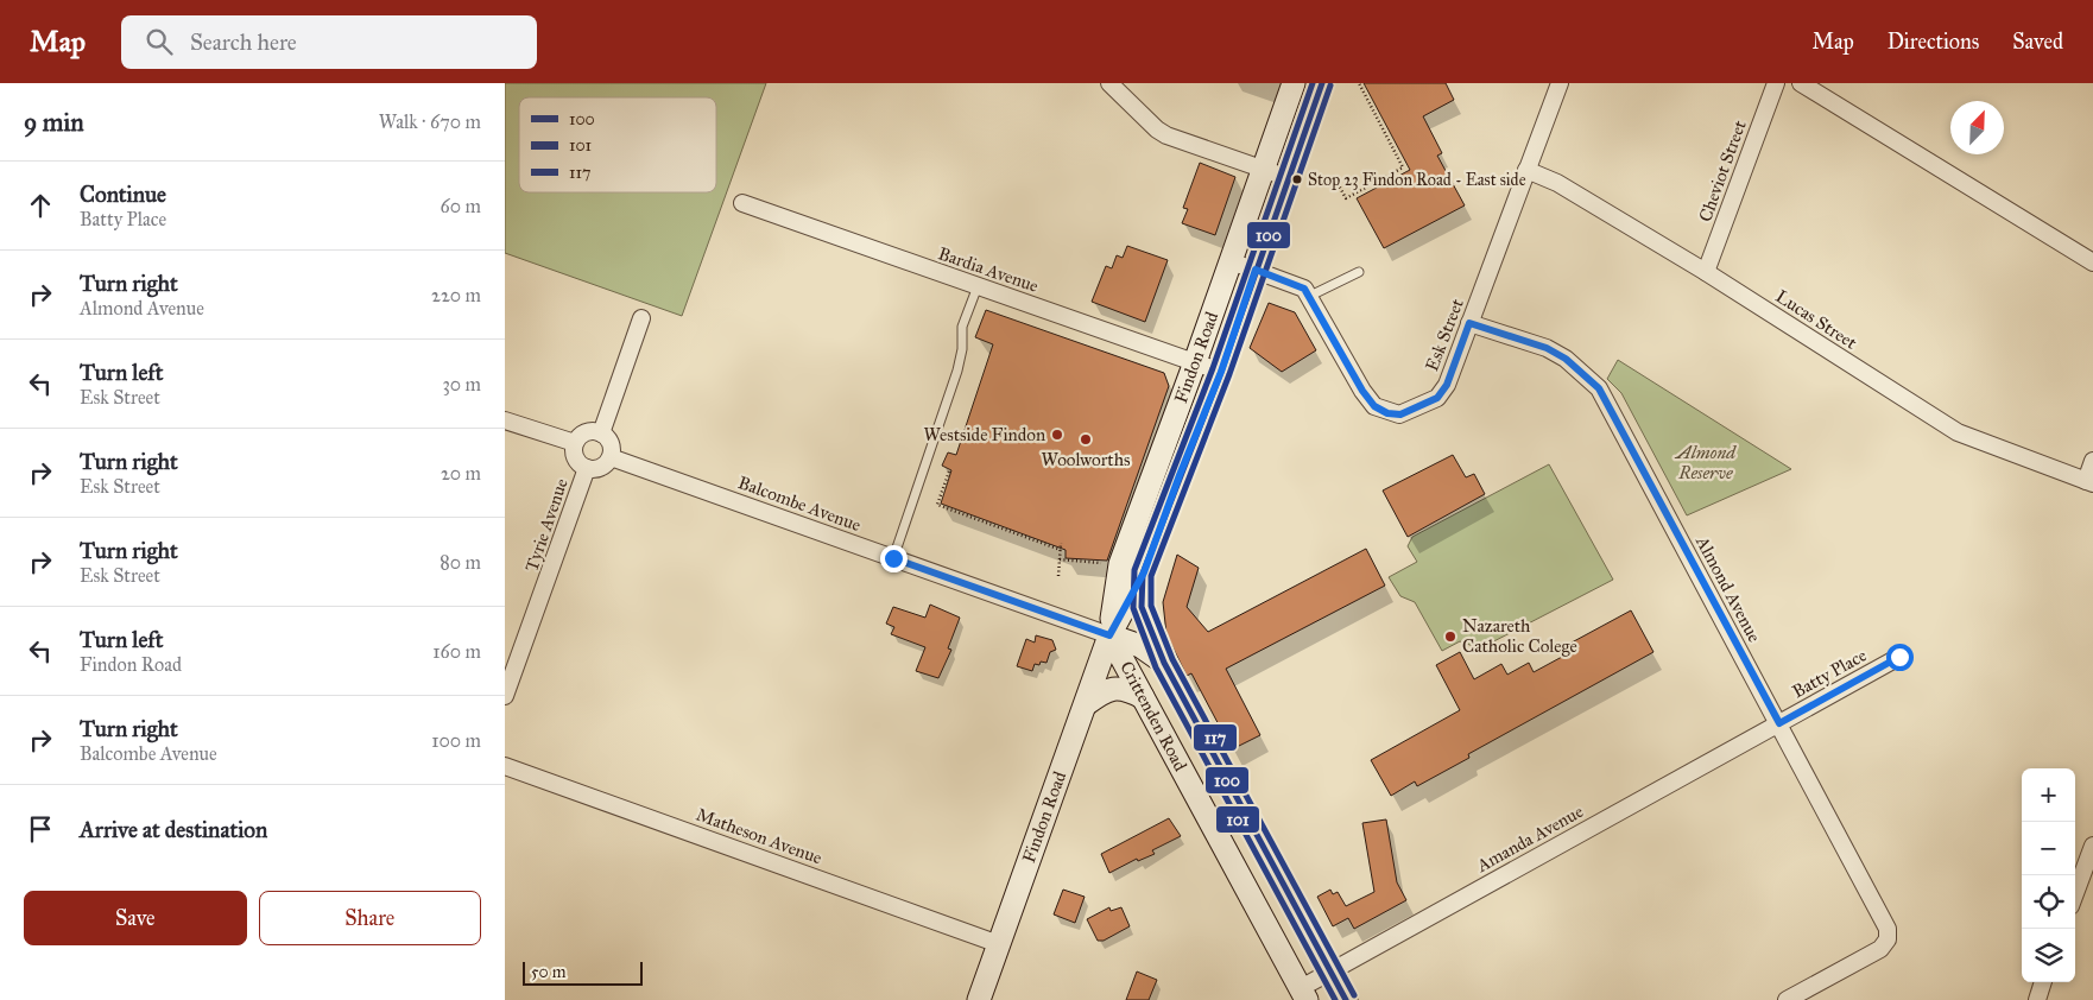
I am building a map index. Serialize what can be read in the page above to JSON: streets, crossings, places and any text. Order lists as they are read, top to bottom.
{
  "streets": {
    "main road": ["Findon Road", "Crittenden Road"],
    "street": [
      "Cheviot Street",
      "Bardia Avenue",
      "Lucas Street",
      "Esk Street",
      "Balcombe Avenue",
      "Tyrie Avenue",
      "Almond Avenue",
      "Batty Place",
      "Matheson Avenue",
      "Amanda Avenue"
    ]
  },
  "crossings": [
    ["Cheviot Street", "Lucas Street"],
    ["Bardia Avenue", "Findon Road"],
    ["Lucas Street", "Esk Street"],
    ["Esk Street", "Almond Avenue"],
    ["Findon Road", "Balcombe Avenue"],
    ["Findon Road", "Crittenden Road"],
    ["Findon Road", "Matheson Avenue"],
    ["Balcombe Avenue", "Tyrie Avenue"],
    ["Balcombe Avenue", "Crittenden Road"],
    ["Almond Avenue", "Batty Place"],
    ["Almond Avenue", "Amanda Avenue"],
    ["Batty Place", "Amanda Avenue"],
    ["Crittenden Road", "Amanda Avenue"]
  ],
  "parks": ["Almond Reserve"],
  "places": [
    "Stop 23 Findon Road - East side",
    "Westside Findon",
    "Woolworths",
    "Nazareth Catholic Colege"
  ],
  "lines": ["transit line 100", "transit line 101", "transit line 117"],
  "legend": ["100", "101", "117"],
  "scale_bar": "50 m",
  "north": "top right",
  "page": {
    "header": "Map",
    "search": "Search here",
    "nav": ["Map", "Directions", "Saved"],
    "heading": ["9 min", "Walk · 670 m"],
    "list": [
      ["Continue", "Batty Place", "60 m"],
      ["Turn right", "Almond Avenue", "220 m"],
      ["Turn left", "Esk Street", "30 m"],
      ["Turn right", "Esk Street", "20 m"],
      ["Turn right", "Esk Street", "80 m"],
      ["Turn left", "Findon Road", "160 m"],
      ["Turn right", "Balcombe Avenue", "100 m"],
      "Arrive at destination"
    ],
    "map_buttons": ["+", "−"],
    "buttons": ["Save", "Share"],
    "scale": "50 m"
  }
}
